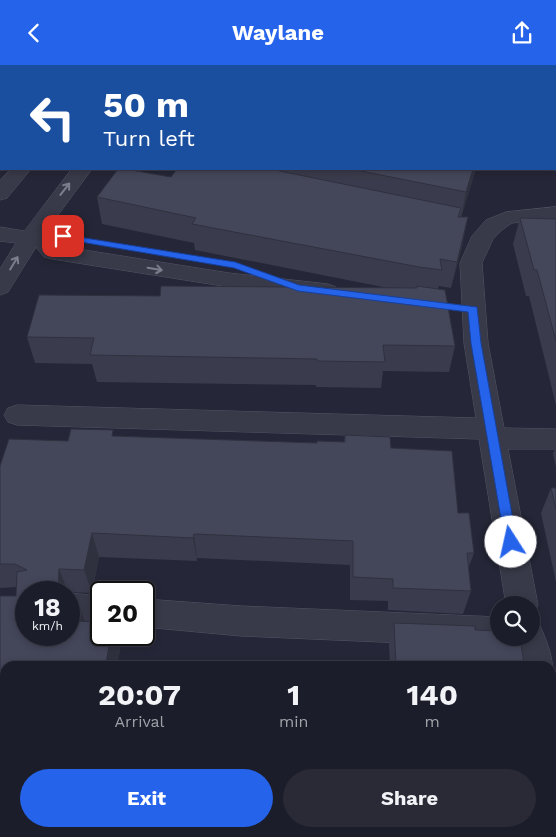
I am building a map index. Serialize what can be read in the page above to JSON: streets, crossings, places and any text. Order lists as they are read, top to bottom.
{
  "page": {
    "header": "Waylane",
    "turn": ["50 m", "Turn left"],
    "speed": "18 km/h",
    "limit": "20",
    "eta": [
      "20:07",
      "Arrival",
      "1",
      "min",
      "140",
      "m"
    ],
    "buttons": ["Exit", "Share"]
  }
}
